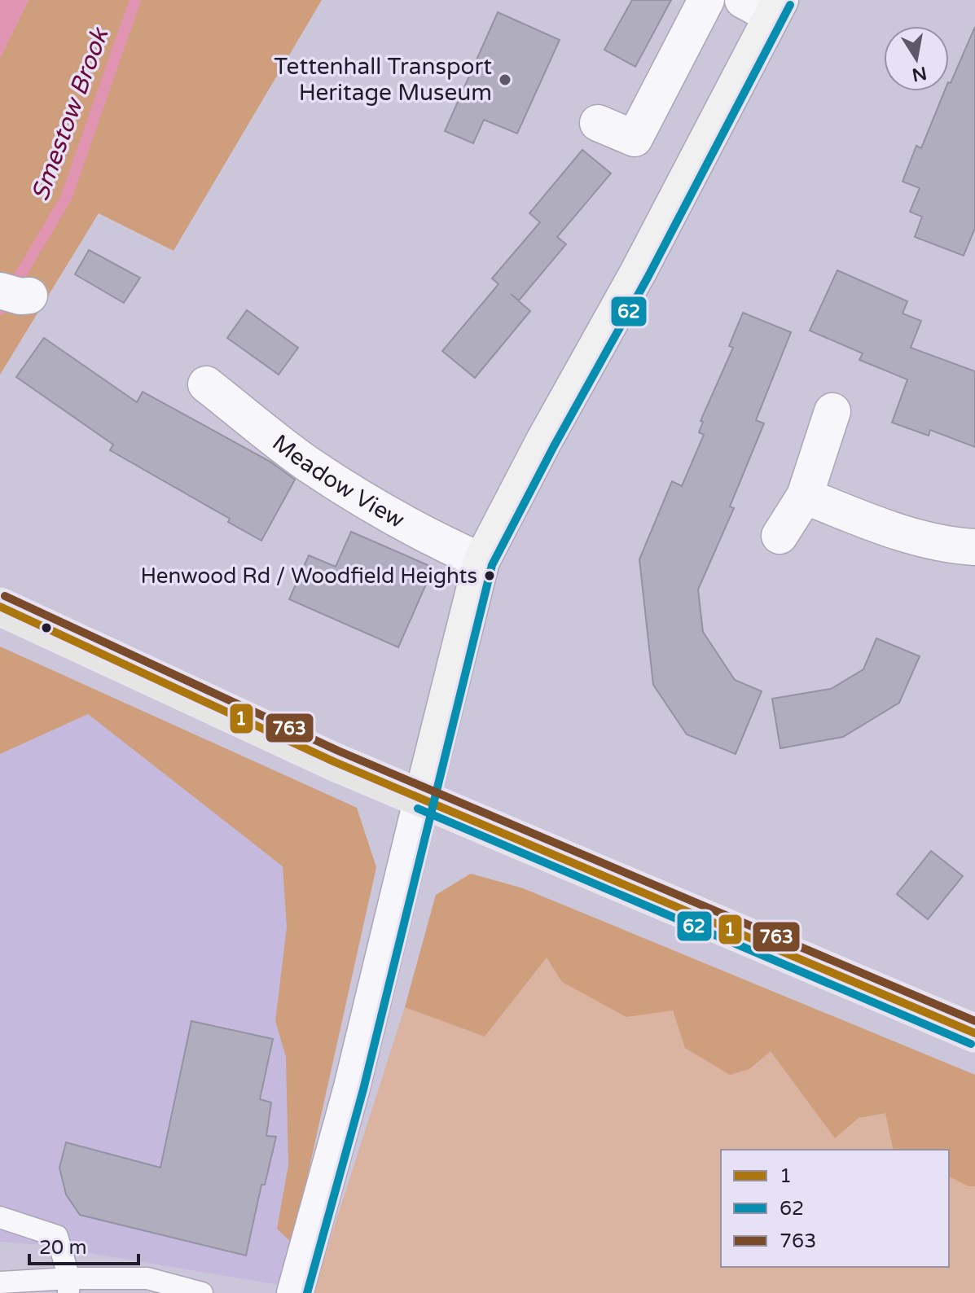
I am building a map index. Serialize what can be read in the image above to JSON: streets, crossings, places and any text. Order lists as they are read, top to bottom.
{
  "streets": {
    "street": ["Meadow View"]
  },
  "water": ["Smestow Brook"],
  "places": ["Tettenhall Transport Heritage Museum", "Henwood Rd / Woodfield Heights"],
  "lines": ["transit line 62", "transit line 763", "transit line 1"],
  "legend": ["1", "62", "763"],
  "scale_bar": "20 m",
  "north": "bottom"
}
